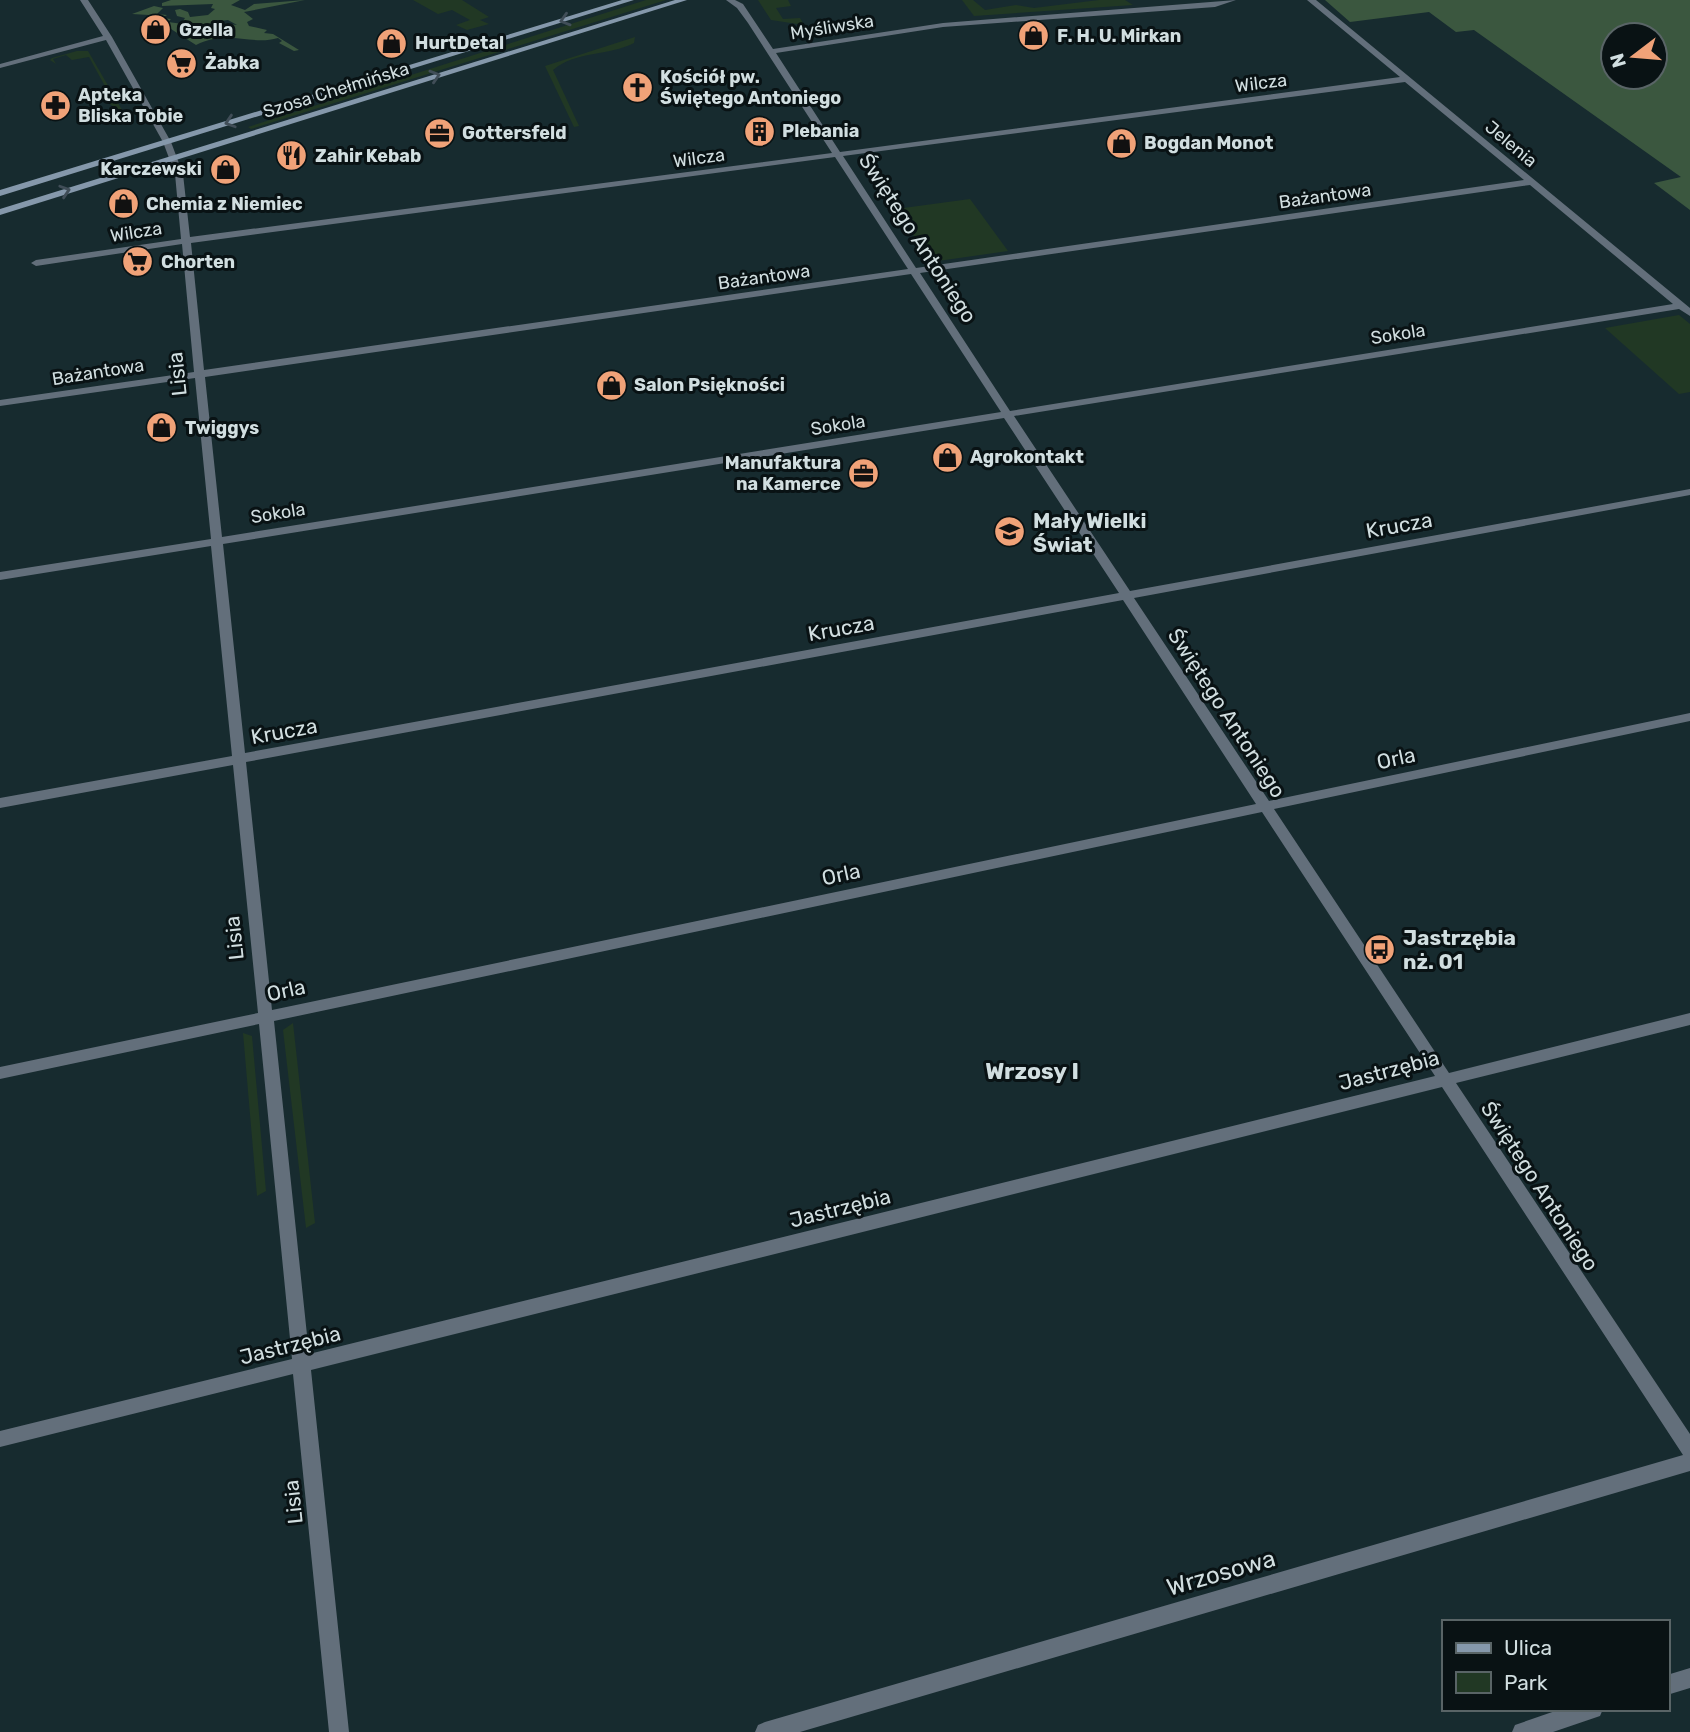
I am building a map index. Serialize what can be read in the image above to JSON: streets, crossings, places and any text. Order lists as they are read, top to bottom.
{
  "streets": {
    "main road": ["Szosa Chełmińska"],
    "street": [
      "Myśliwska",
      "Wilcza",
      "Jelenia",
      "Bażantowa",
      "Świętego Antoniego",
      "Sokola",
      "Lisia",
      "Krucza",
      "Orla",
      "Jastrzębia",
      "Wrzosowa"
    ]
  },
  "crossings": [
    ["Myśliwska", "Świętego Antoniego"],
    ["Wilcza", "Jelenia"],
    ["Wilcza", "Świętego Antoniego"],
    ["Wilcza", "Lisia"],
    ["Szosa Chełmińska", "Lisia"],
    ["Jelenia", "Bażantowa"],
    ["Jelenia", "Sokola"],
    ["Bażantowa", "Świętego Antoniego"],
    ["Bażantowa", "Lisia"],
    ["Świętego Antoniego", "Sokola"],
    ["Świętego Antoniego", "Krucza"],
    ["Świętego Antoniego", "Orla"],
    ["Świętego Antoniego", "Jastrzębia"],
    ["Sokola", "Lisia"],
    ["Lisia", "Krucza"],
    ["Lisia", "Orla"],
    ["Lisia", "Jastrzębia"]
  ],
  "districts": ["Wrzosy I"],
  "places": {
    "shop": [
      "Gzella",
      "F. H. U. Mirkan",
      "HurtDetal",
      "Bogdan Monot",
      "Karczewski",
      "Chemia z Niemiec",
      "Salon Psiękności",
      "Twiggys",
      "Agrokontakt"
    ],
    "supermarket": ["Żabka", "Chorten"],
    "church": ["Kościół pw. Świętego Antoniego"],
    "pharmacy": ["Apteka Bliska Tobie"],
    "building": ["Plebania"],
    "office": ["Gottersfeld", "Manufaktura na Kamerce"],
    "restaurant": ["Zahir Kebab"],
    "school or university": ["Mały Wielki Świat"],
    "bus stop": ["Jastrzębia nż. 01"]
  },
  "legend": ["Ulica", "Park"],
  "north": "left"
}
